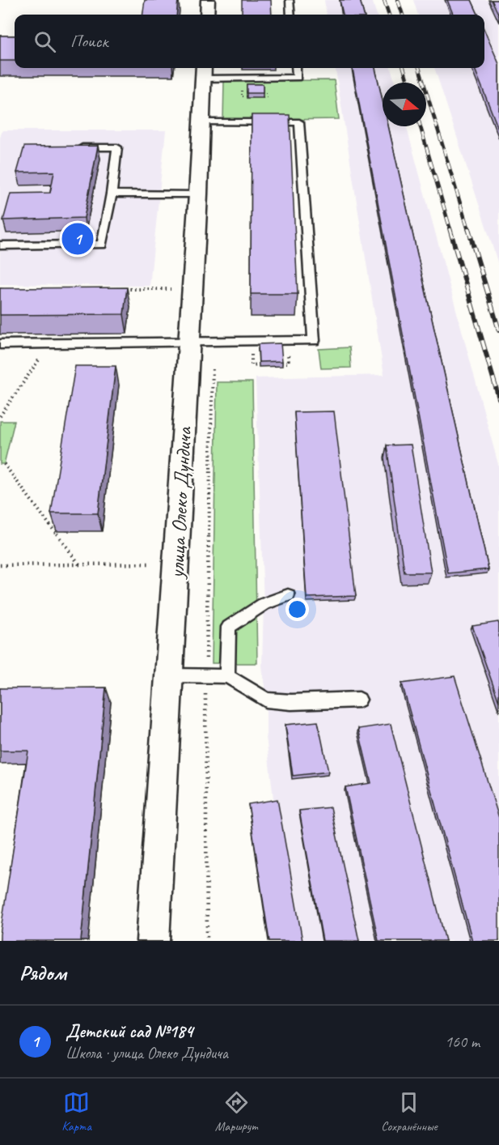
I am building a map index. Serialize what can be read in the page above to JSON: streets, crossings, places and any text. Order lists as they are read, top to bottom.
{
  "streets": {
    "street": ["улица Олеко Дундича"]
  },
  "north": "right",
  "page": {
    "search": "Поиск",
    "pins": "1",
    "heading": "Рядом",
    "list": [
      {
        "mark": "1",
        "name": "Детский сад №184",
        "note": "Школа · улица Олеко Дундича",
        "value": "160 m"
      }
    ],
    "nav": ["Карта", "Маршрут", "Сохранённые"]
  }
}
